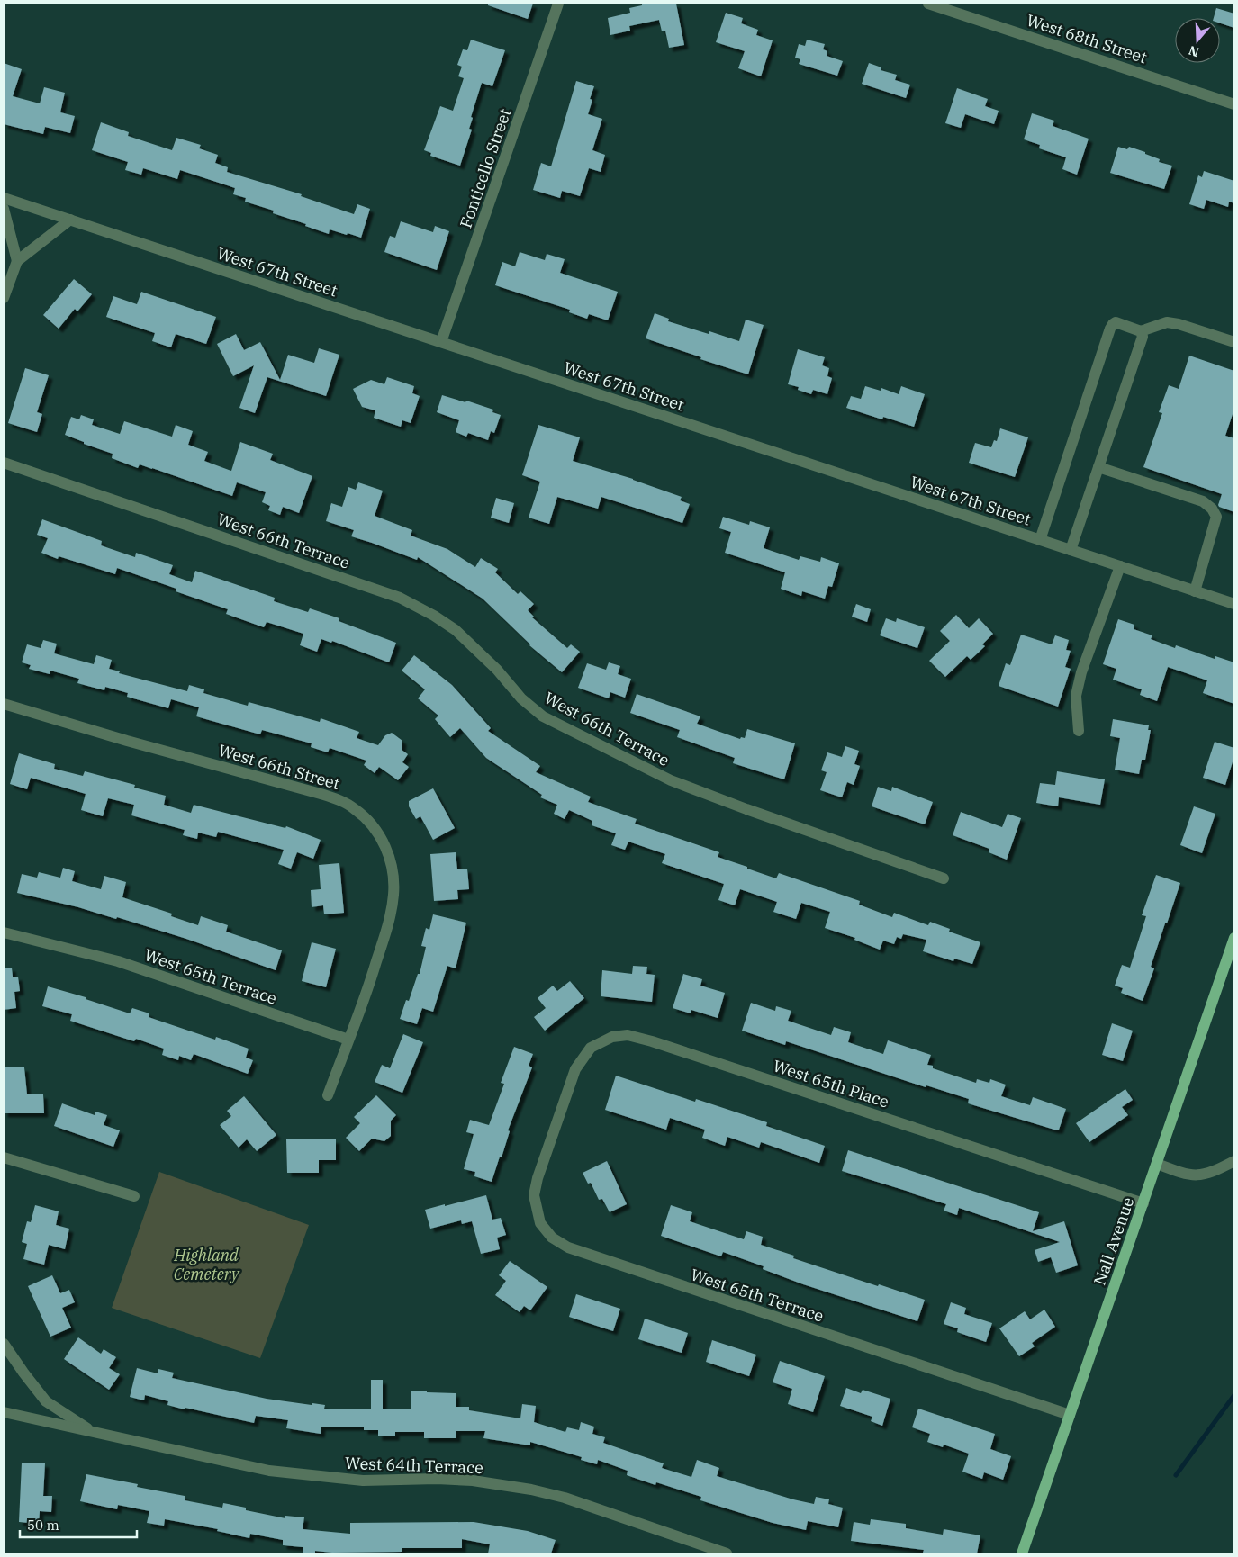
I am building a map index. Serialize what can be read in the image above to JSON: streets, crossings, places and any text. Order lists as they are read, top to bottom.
{
  "streets": {
    "main road": ["Nall Avenue"],
    "street": [
      "West 68th Street",
      "Fonticello Street",
      "West 67th Street",
      "West 66th Terrace",
      "West 66th Street",
      "West 65th Terrace",
      "West 65th Place",
      "West 64th Terrace"
    ]
  },
  "crossings": [
    ["Fonticello Street", "West 67th Street"],
    ["West 66th Street", "West 65th Terrace"],
    ["West 65th Terrace", "West 65th Place"],
    ["West 65th Terrace", "Nall Avenue"],
    ["West 65th Place", "Nall Avenue"]
  ],
  "parks": ["Highland Cemetery"],
  "scale_bar": "50 m",
  "north": "bottom"
}
